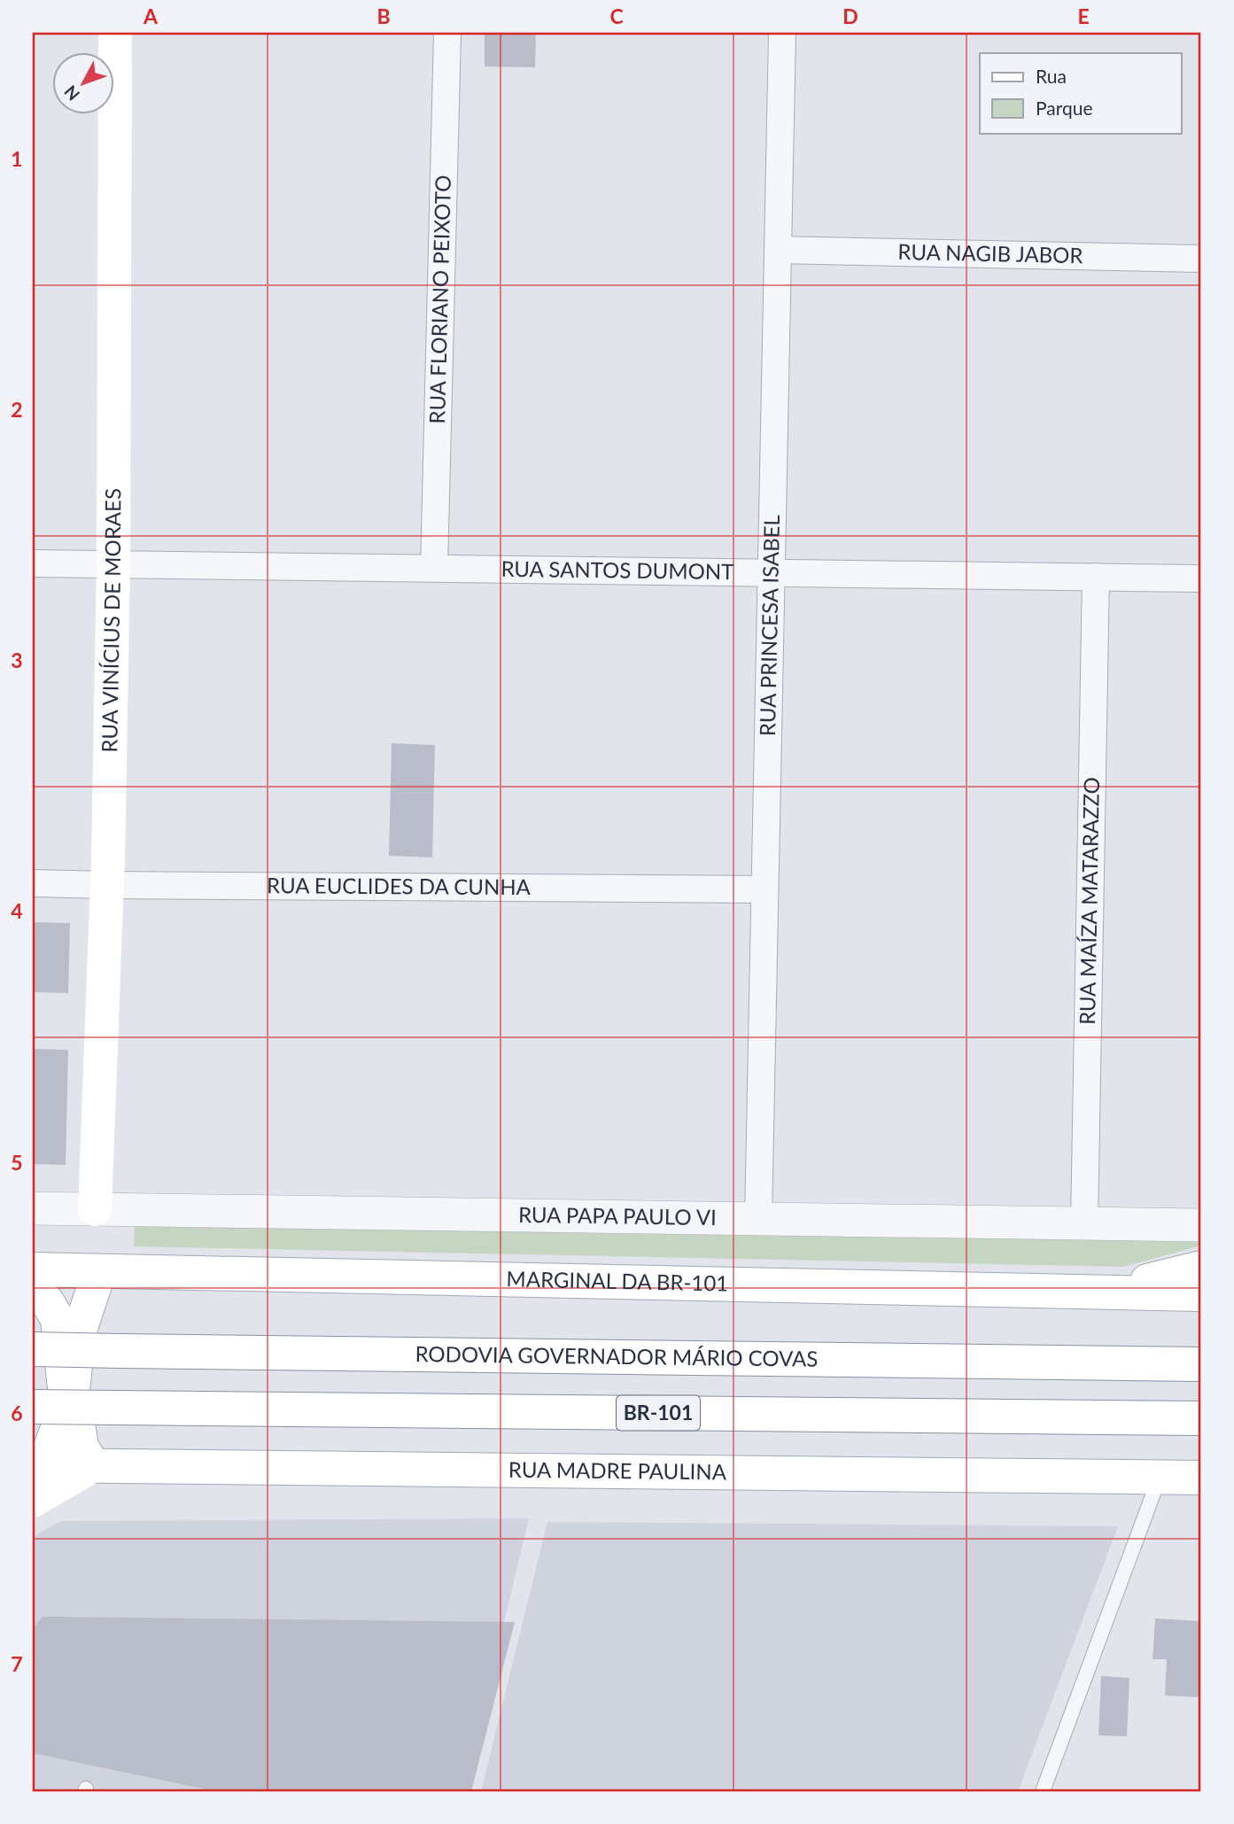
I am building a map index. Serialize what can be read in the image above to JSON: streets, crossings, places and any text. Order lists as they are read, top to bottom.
{
  "streets": {
    "main road": [
      "RUA VINÍCIUS DE MORAES",
      "MARGINAL DA BR-101",
      "RODOVIA GOVERNADOR MÁRIO COVAS",
      "BR-101",
      "RUA MADRE PAULINA"
    ],
    "street": [
      "RUA NAGIB JABOR",
      "RUA FLORIANO PEIXOTO",
      "RUA SANTOS DUMONT",
      "RUA PRINCESA ISABEL",
      "RUA EUCLIDES DA CUNHA",
      "RUA MAÍZA MATARAZZO",
      "RUA PAPA PAULO VI"
    ]
  },
  "crossings": [
    ["RUA NAGIB JABOR", "RUA PRINCESA ISABEL"],
    ["RUA FLORIANO PEIXOTO", "RUA SANTOS DUMONT"],
    ["RUA SANTOS DUMONT", "RUA VINÍCIUS DE MORAES"],
    ["RUA SANTOS DUMONT", "RUA PRINCESA ISABEL"],
    ["RUA SANTOS DUMONT", "RUA MAÍZA MATARAZZO"],
    ["RUA VINÍCIUS DE MORAES", "RUA EUCLIDES DA CUNHA"],
    ["RUA VINÍCIUS DE MORAES", "RUA PAPA PAULO VI"],
    ["RUA PRINCESA ISABEL", "RUA EUCLIDES DA CUNHA"],
    ["RUA PRINCESA ISABEL", "RUA PAPA PAULO VI"],
    ["RUA MAÍZA MATARAZZO", "RUA PAPA PAULO VI"]
  ],
  "legend": ["Rua", "Parque"],
  "north": "bottom left",
  "grid": {
    "columns": [
      "A",
      "B",
      "C",
      "D",
      "E"
    ],
    "rows": [
      "1",
      "2",
      "3",
      "4",
      "5",
      "6",
      "7"
    ]
  }
}
